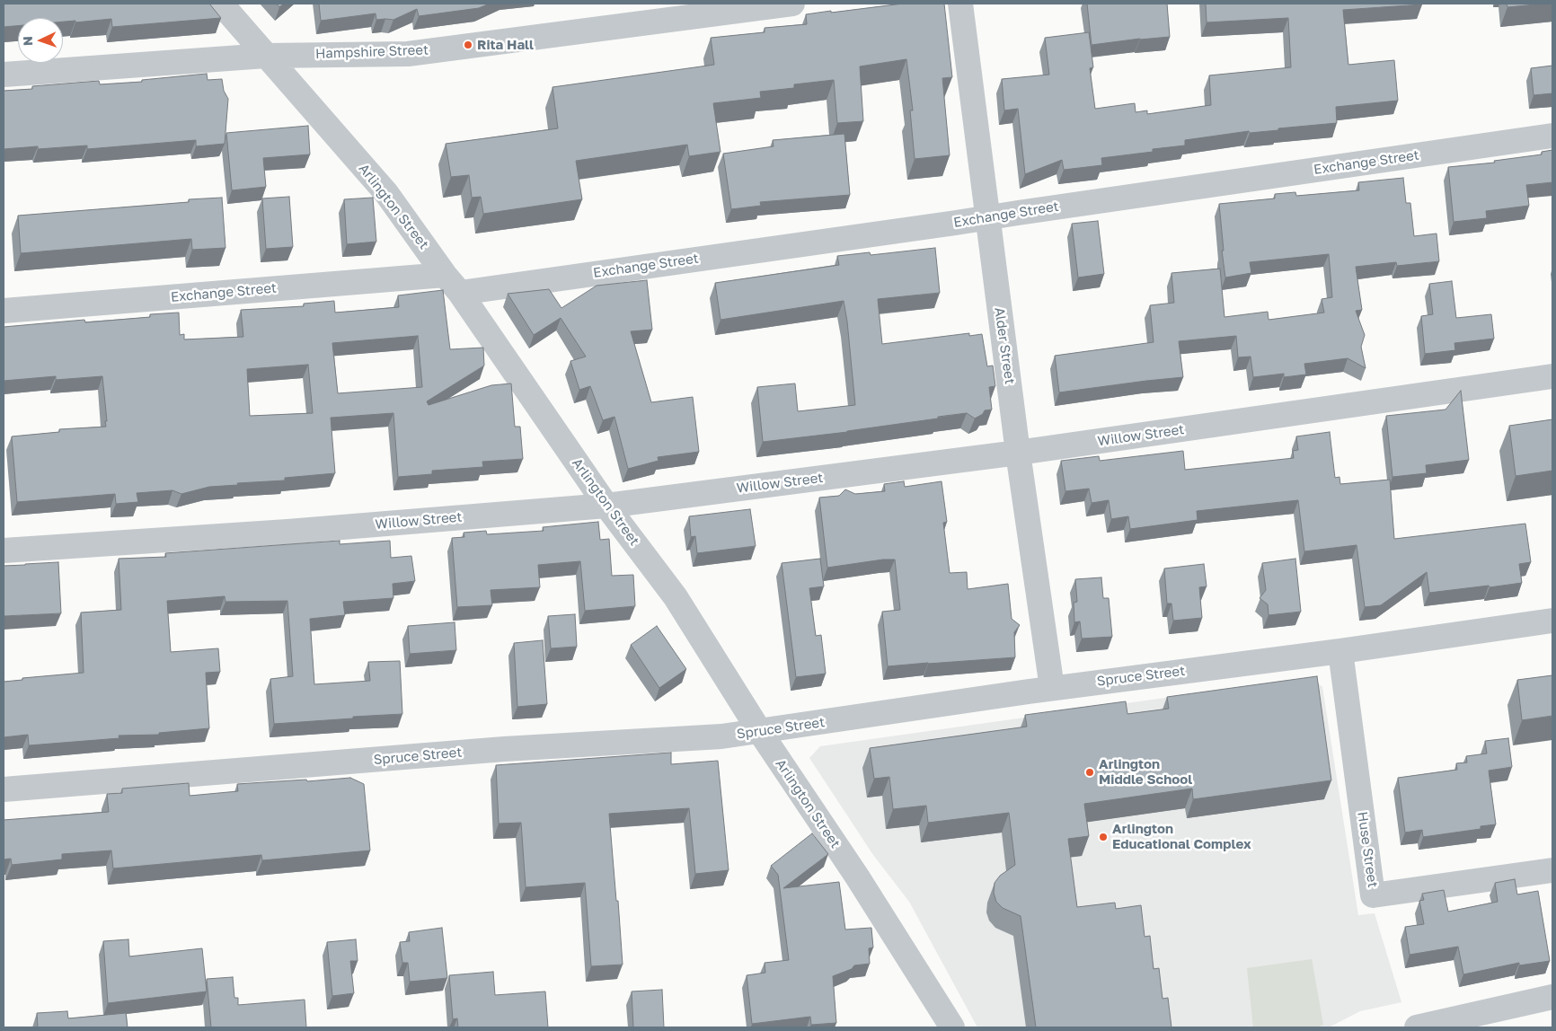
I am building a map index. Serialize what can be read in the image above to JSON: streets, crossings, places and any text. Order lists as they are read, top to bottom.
{
  "streets": {
    "street": [
      "Hampshire Street",
      "Exchange Street",
      "Arlington Street",
      "Alder Street",
      "Willow Street",
      "Spruce Street",
      "Huse Street"
    ]
  },
  "crossings": [
    ["Hampshire Street", "Arlington Street"],
    ["Exchange Street", "Arlington Street"],
    ["Exchange Street", "Alder Street"],
    ["Arlington Street", "Willow Street"],
    ["Arlington Street", "Spruce Street"],
    ["Alder Street", "Willow Street"],
    ["Alder Street", "Spruce Street"],
    ["Spruce Street", "Huse Street"]
  ],
  "places": ["Rita Hall", "Arlington Middle School", "Arlington Educational Complex"],
  "north": "left"
}
